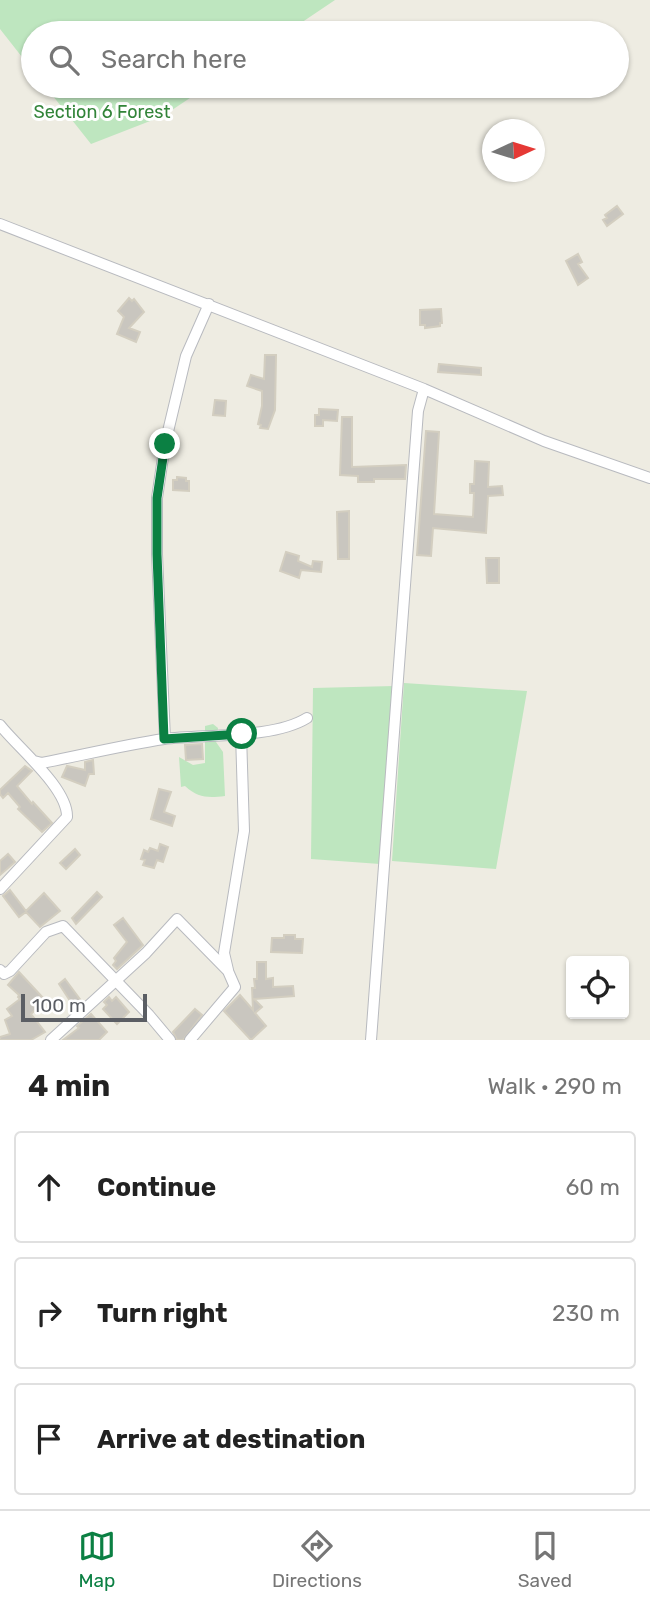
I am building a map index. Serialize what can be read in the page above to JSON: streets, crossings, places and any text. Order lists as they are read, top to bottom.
{
  "parks": ["Section 6 Forest"],
  "scale_bar": "100 m",
  "north": "right",
  "page": {
    "search": "Search here",
    "scale": "100 m",
    "heading": ["4 min", "Walk · 290 m"],
    "list": [
      ["Continue", "60 m"],
      ["Turn right", "230 m"],
      "Arrive at destination"
    ],
    "nav": ["Map", "Directions", "Saved"]
  }
}
